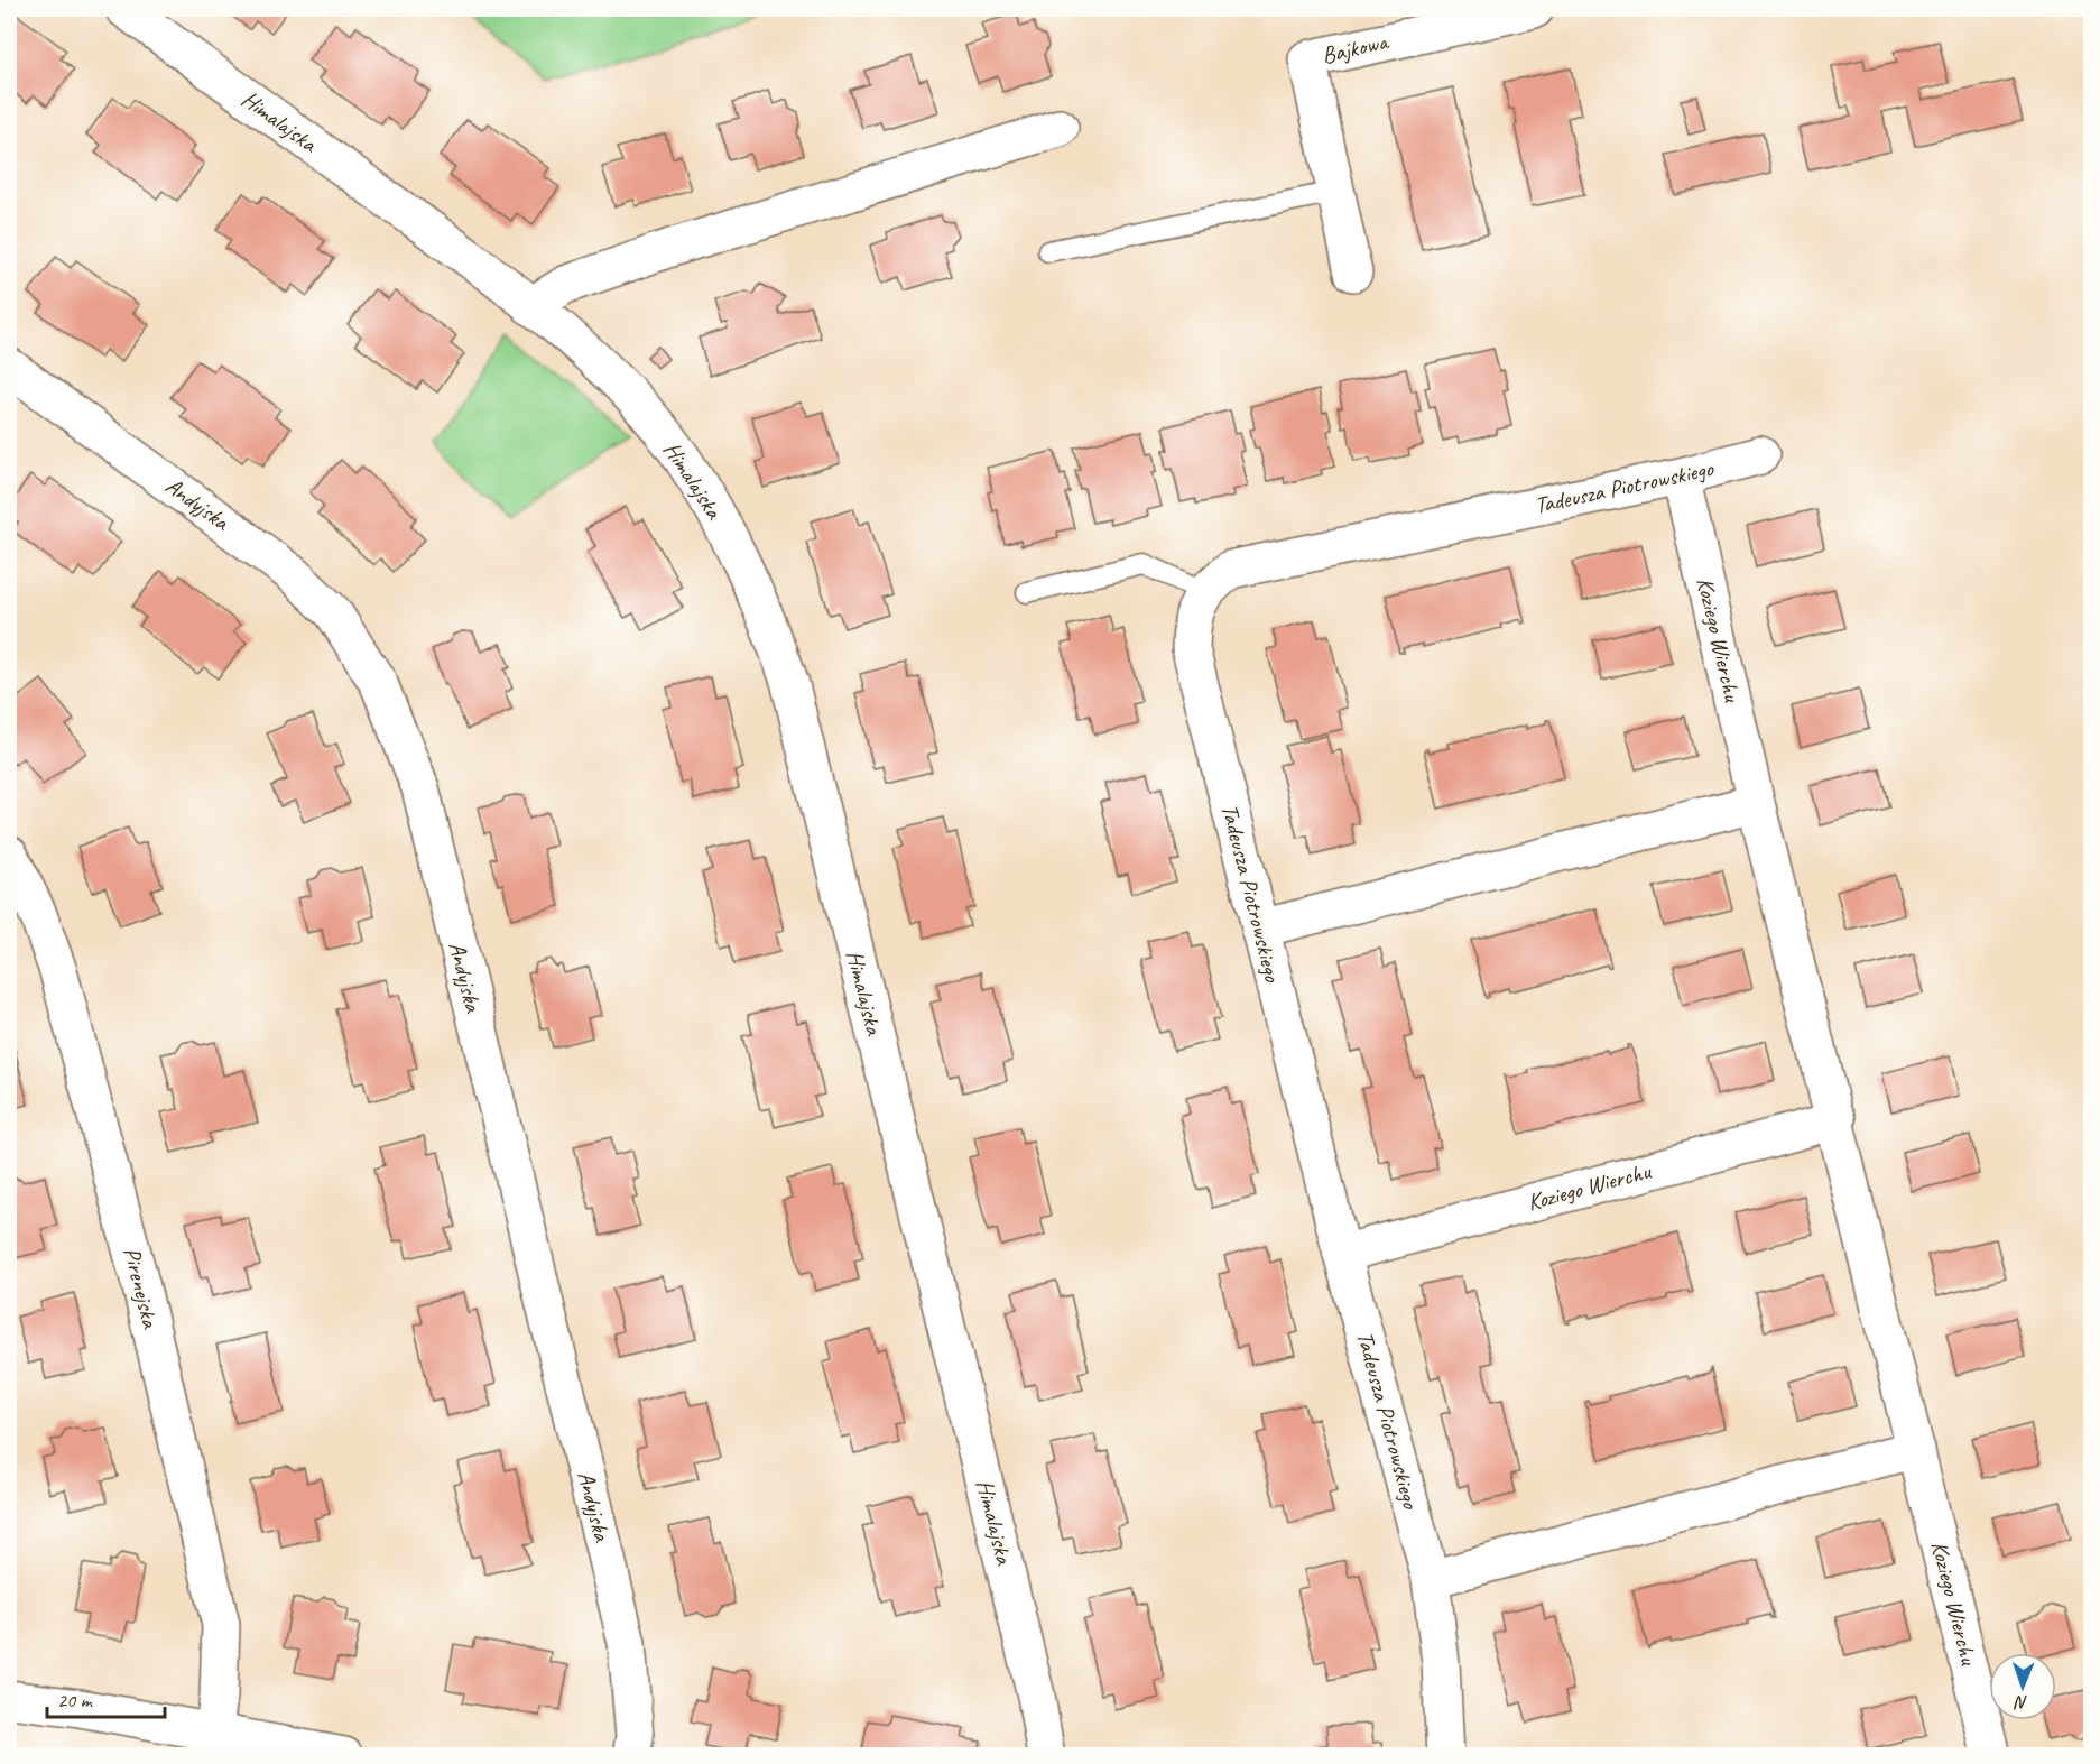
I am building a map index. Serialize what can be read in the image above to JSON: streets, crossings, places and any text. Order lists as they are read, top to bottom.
{
  "streets": {
    "street": [
      "Bajkowa",
      "Himalajska",
      "Tadeusza Piotrowskiego",
      "Andyjska",
      "Koziego Wierchu",
      "Pirenejska"
    ]
  },
  "crossings": [
    ["Tadeusza Piotrowskiego", "Koziego Wierchu"]
  ],
  "scale_bar": "20 m",
  "north": "bottom"
}
